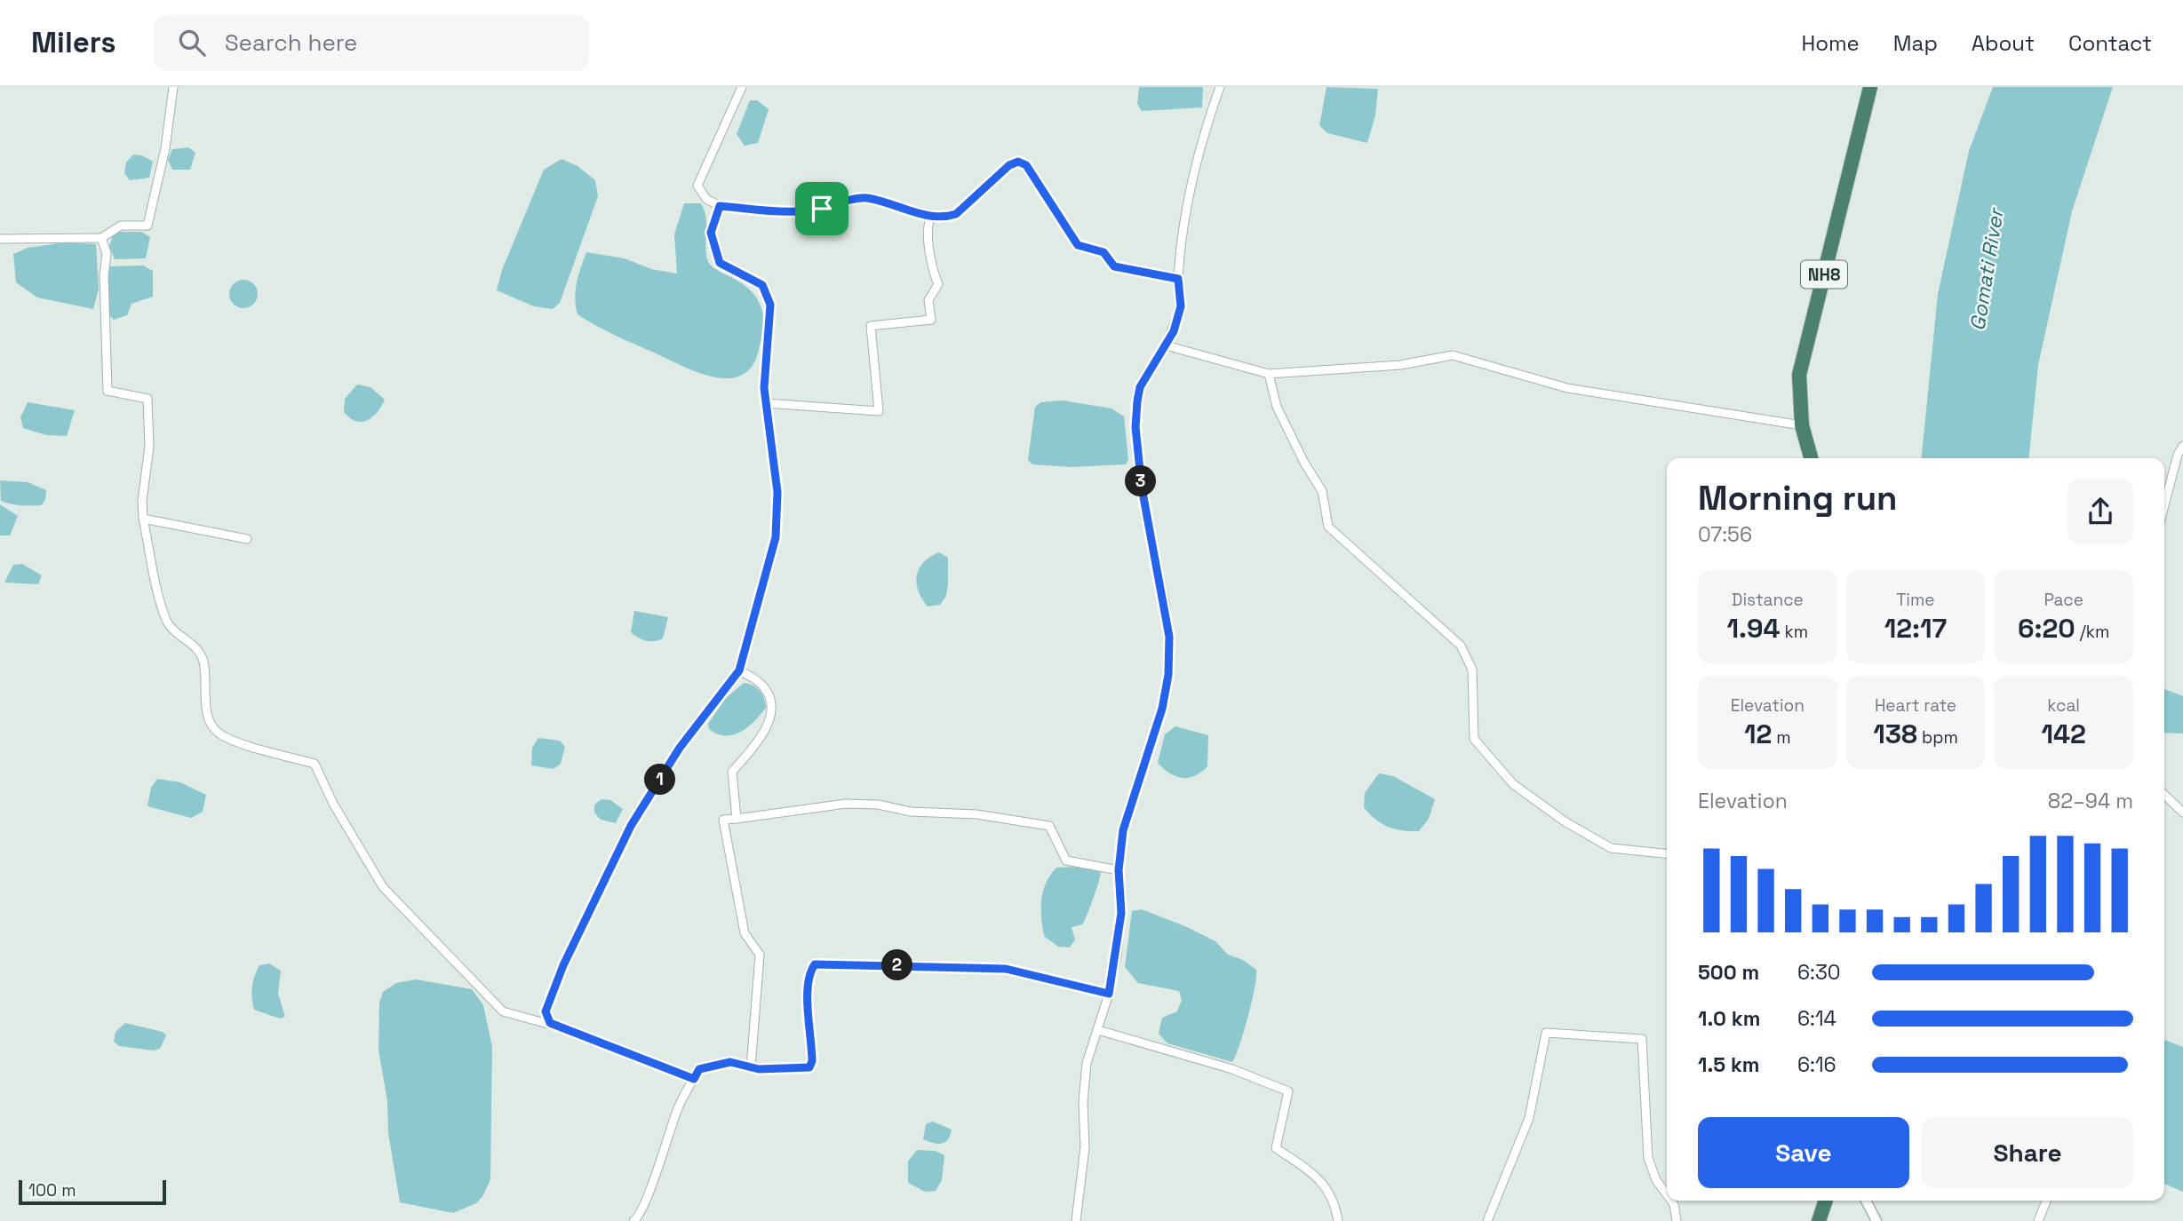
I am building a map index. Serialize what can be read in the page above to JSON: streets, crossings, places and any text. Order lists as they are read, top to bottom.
{
  "streets": {
    "highway": ["NH8"]
  },
  "water": ["Gomati River"],
  "scale_bar": "100 m",
  "page": {
    "header": "Milers",
    "search": "Search here",
    "nav": [
      "Home",
      "Map",
      "About",
      "Contact"
    ],
    "heading": ["Morning run", "07:56"],
    "pins": ["3", "1", "2"],
    "stats": [
      ["Distance", "1.94 km"],
      ["Time", "12:17"],
      ["Pace", "6:20 /km"],
      ["Elevation", "12 m"],
      ["Heart rate", "138 bpm"],
      ["kcal", "142"]
    ],
    "chart": ["Elevation", "82–94 m"],
    "list": [
      {
        "name": "500 m",
        "note": "6:30"
      },
      {
        "name": "1.0 km",
        "note": "6:14"
      },
      {
        "name": "1.5 km",
        "note": "6:16"
      }
    ],
    "buttons": ["Save", "Share"],
    "scale": "100 m"
  }
}
